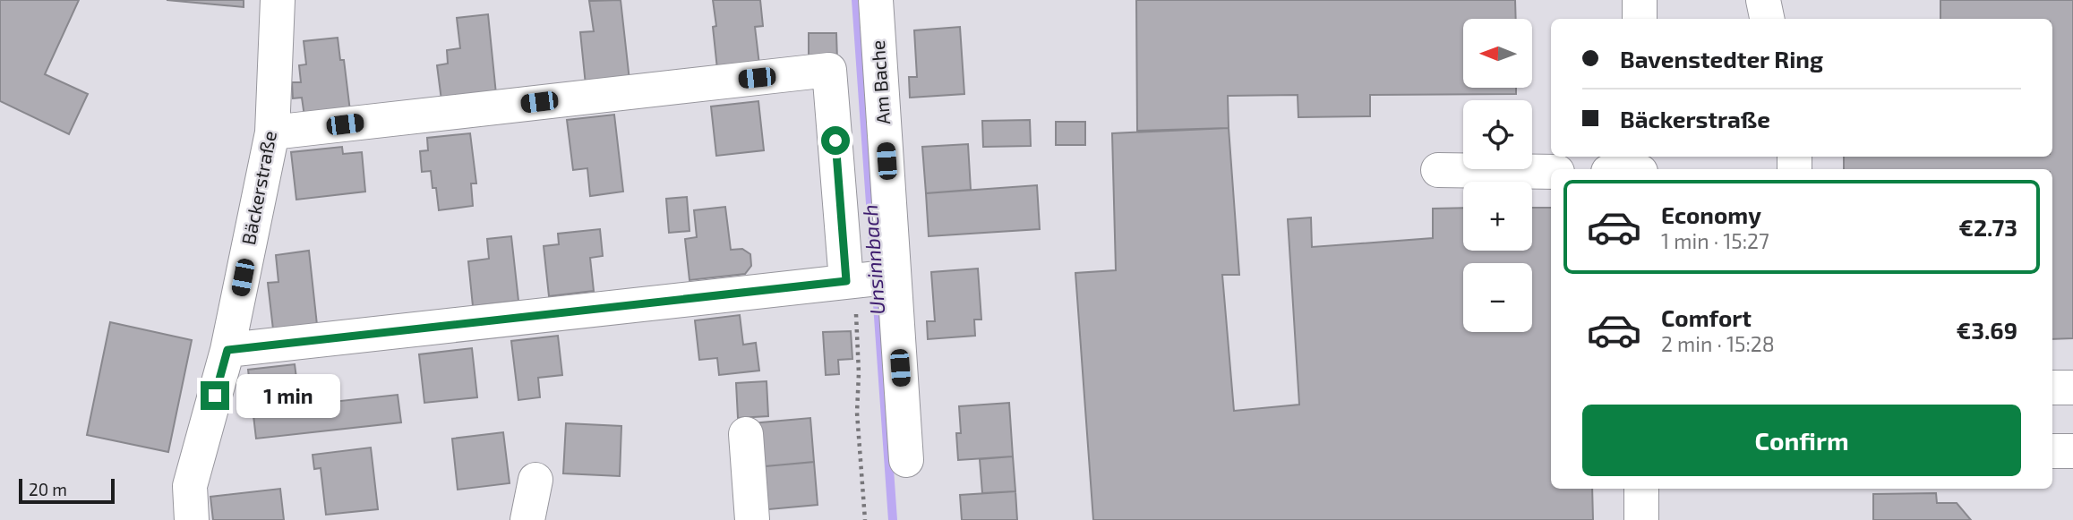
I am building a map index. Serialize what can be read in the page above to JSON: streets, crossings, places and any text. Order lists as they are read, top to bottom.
{
  "streets": {
    "street": ["Am Bache", "Bäckerstraße"]
  },
  "water": ["Unsinnbach"],
  "scale_bar": "20 m",
  "north": "left",
  "page": {
    "map_buttons": ["+", "−"],
    "banner": ["Bavenstedter Ring", "Bäckerstraße"],
    "list": [
      {
        "name": "Economy",
        "note": "1 min · 15:27",
        "value": "€2.73"
      },
      {
        "name": "Comfort",
        "note": "2 min · 15:28",
        "value": "€3.69"
      }
    ],
    "bubble": "1 min",
    "buttons": "Confirm",
    "scale": "20 m"
  }
}
